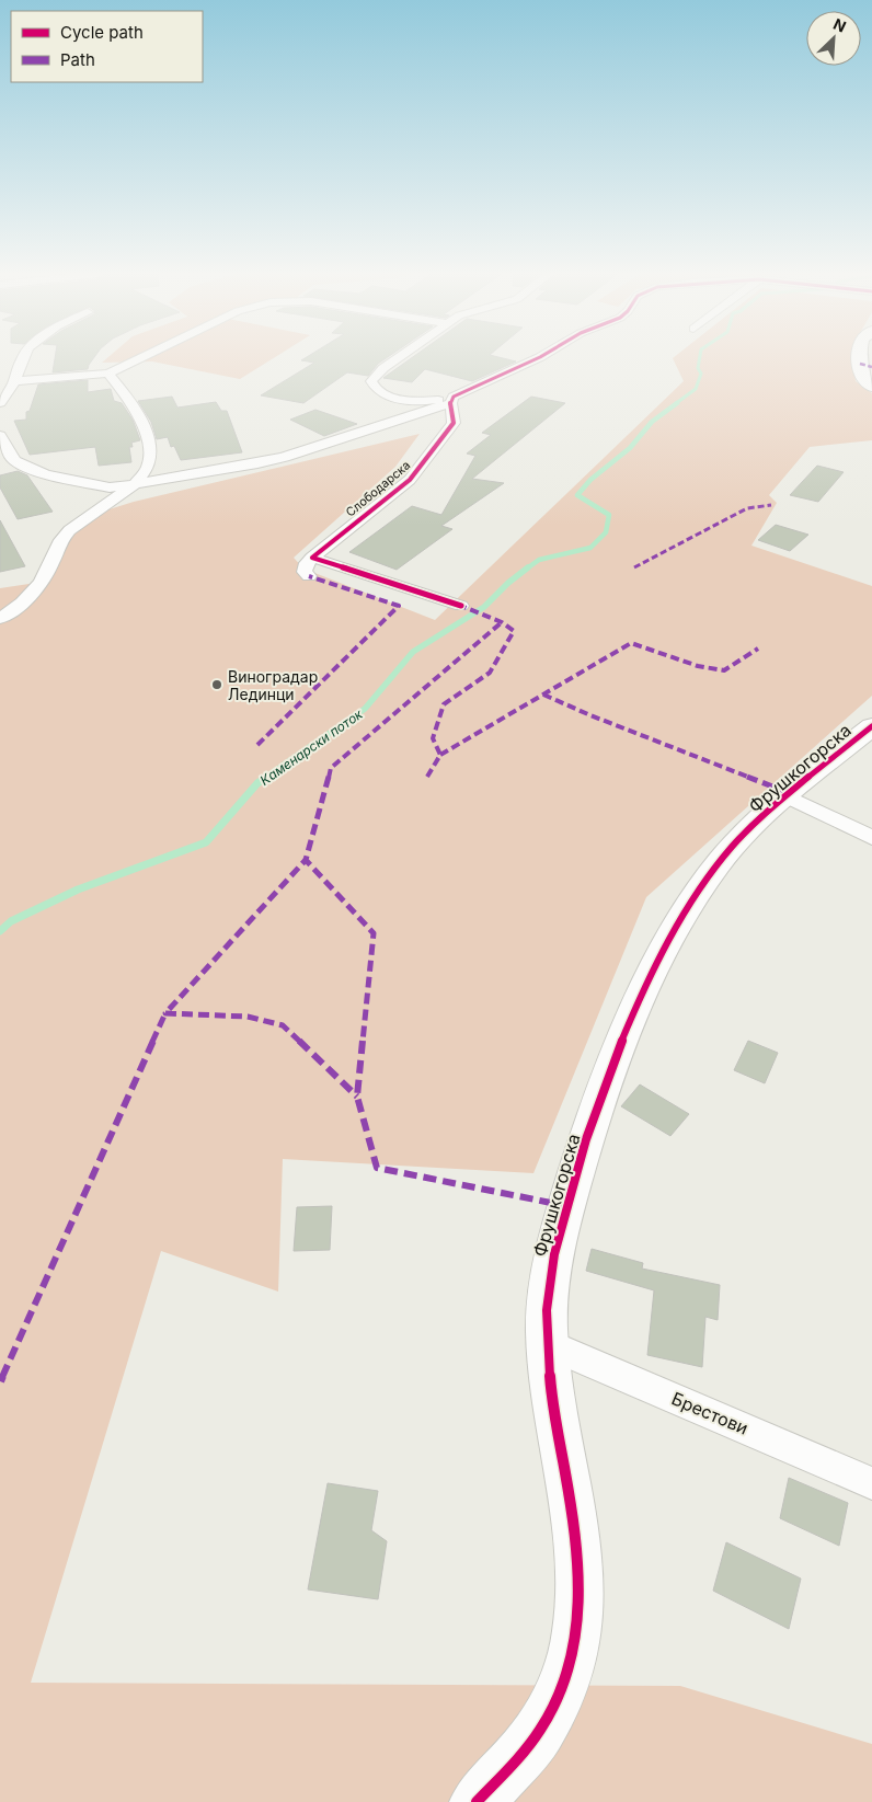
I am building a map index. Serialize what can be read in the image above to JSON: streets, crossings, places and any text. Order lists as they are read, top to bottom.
{
  "streets": {
    "street": ["Слободарска", "Фрушкогорска", "Брестови"]
  },
  "crossings": [
    ["Фрушкогорска", "Брестови"]
  ],
  "water": ["Каменарски поток"],
  "places": ["Виноградар Лединци"],
  "legend": ["Cycle path", "Path"],
  "north": "top right"
}
